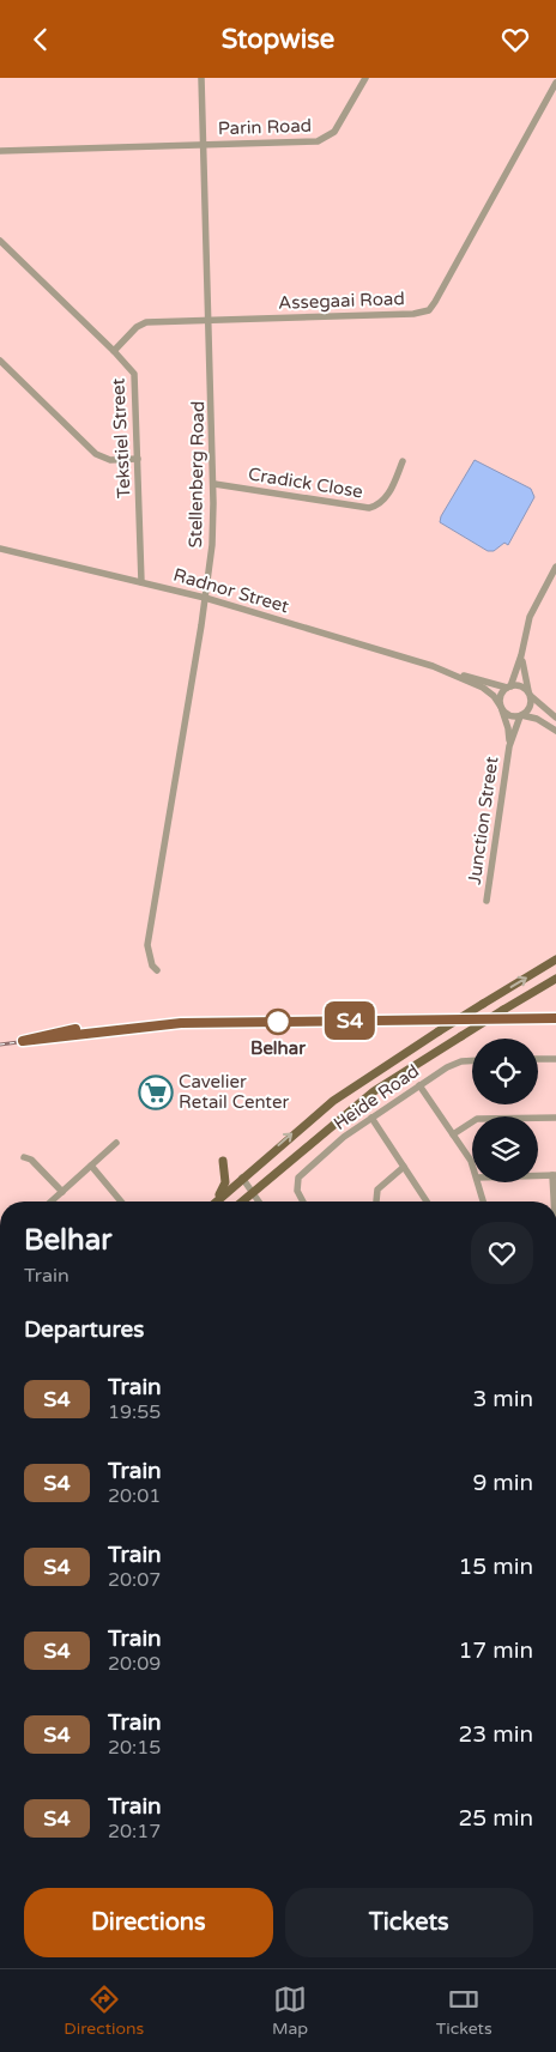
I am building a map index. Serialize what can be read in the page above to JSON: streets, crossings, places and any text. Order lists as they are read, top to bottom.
{
  "streets": {
    "street": [
      "Parin Road",
      "Assegaai Road",
      "Tekstiel Street",
      "Stellenberg Road",
      "Cradick Close",
      "Radnor Street",
      "Junction Street",
      "Heide Road"
    ]
  },
  "crossings": [
    ["Parin Road", "Stellenberg Road"],
    ["Assegaai Road", "Tekstiel Street"],
    ["Assegaai Road", "Stellenberg Road"],
    ["Tekstiel Street", "Radnor Street"],
    ["Stellenberg Road", "Cradick Close"],
    ["Stellenberg Road", "Radnor Street"],
    ["Radnor Street", "Junction Street"]
  ],
  "places": {
    "other": ["Belhar"],
    "supermarket": ["Cavelier Retail Center"]
  },
  "page": {
    "header": "Stopwise",
    "on_map": "S4",
    "heading": [
      ["Belhar", "Train"],
      "Departures"
    ],
    "list": [
      {
        "mark": "S4",
        "name": "Train",
        "note": "19:55",
        "value": "3 min"
      },
      {
        "mark": "S4",
        "name": "Train",
        "note": "20:01",
        "value": "9 min"
      },
      {
        "mark": "S4",
        "name": "Train",
        "note": "20:07",
        "value": "15 min"
      },
      {
        "mark": "S4",
        "name": "Train",
        "note": "20:09",
        "value": "17 min"
      },
      {
        "mark": "S4",
        "name": "Train",
        "note": "20:15",
        "value": "23 min"
      },
      {
        "mark": "S4",
        "name": "Train",
        "note": "20:17",
        "value": "25 min"
      }
    ],
    "buttons": ["Directions", "Tickets"],
    "tabs": ["Directions", "Map", "Tickets"]
  }
}
